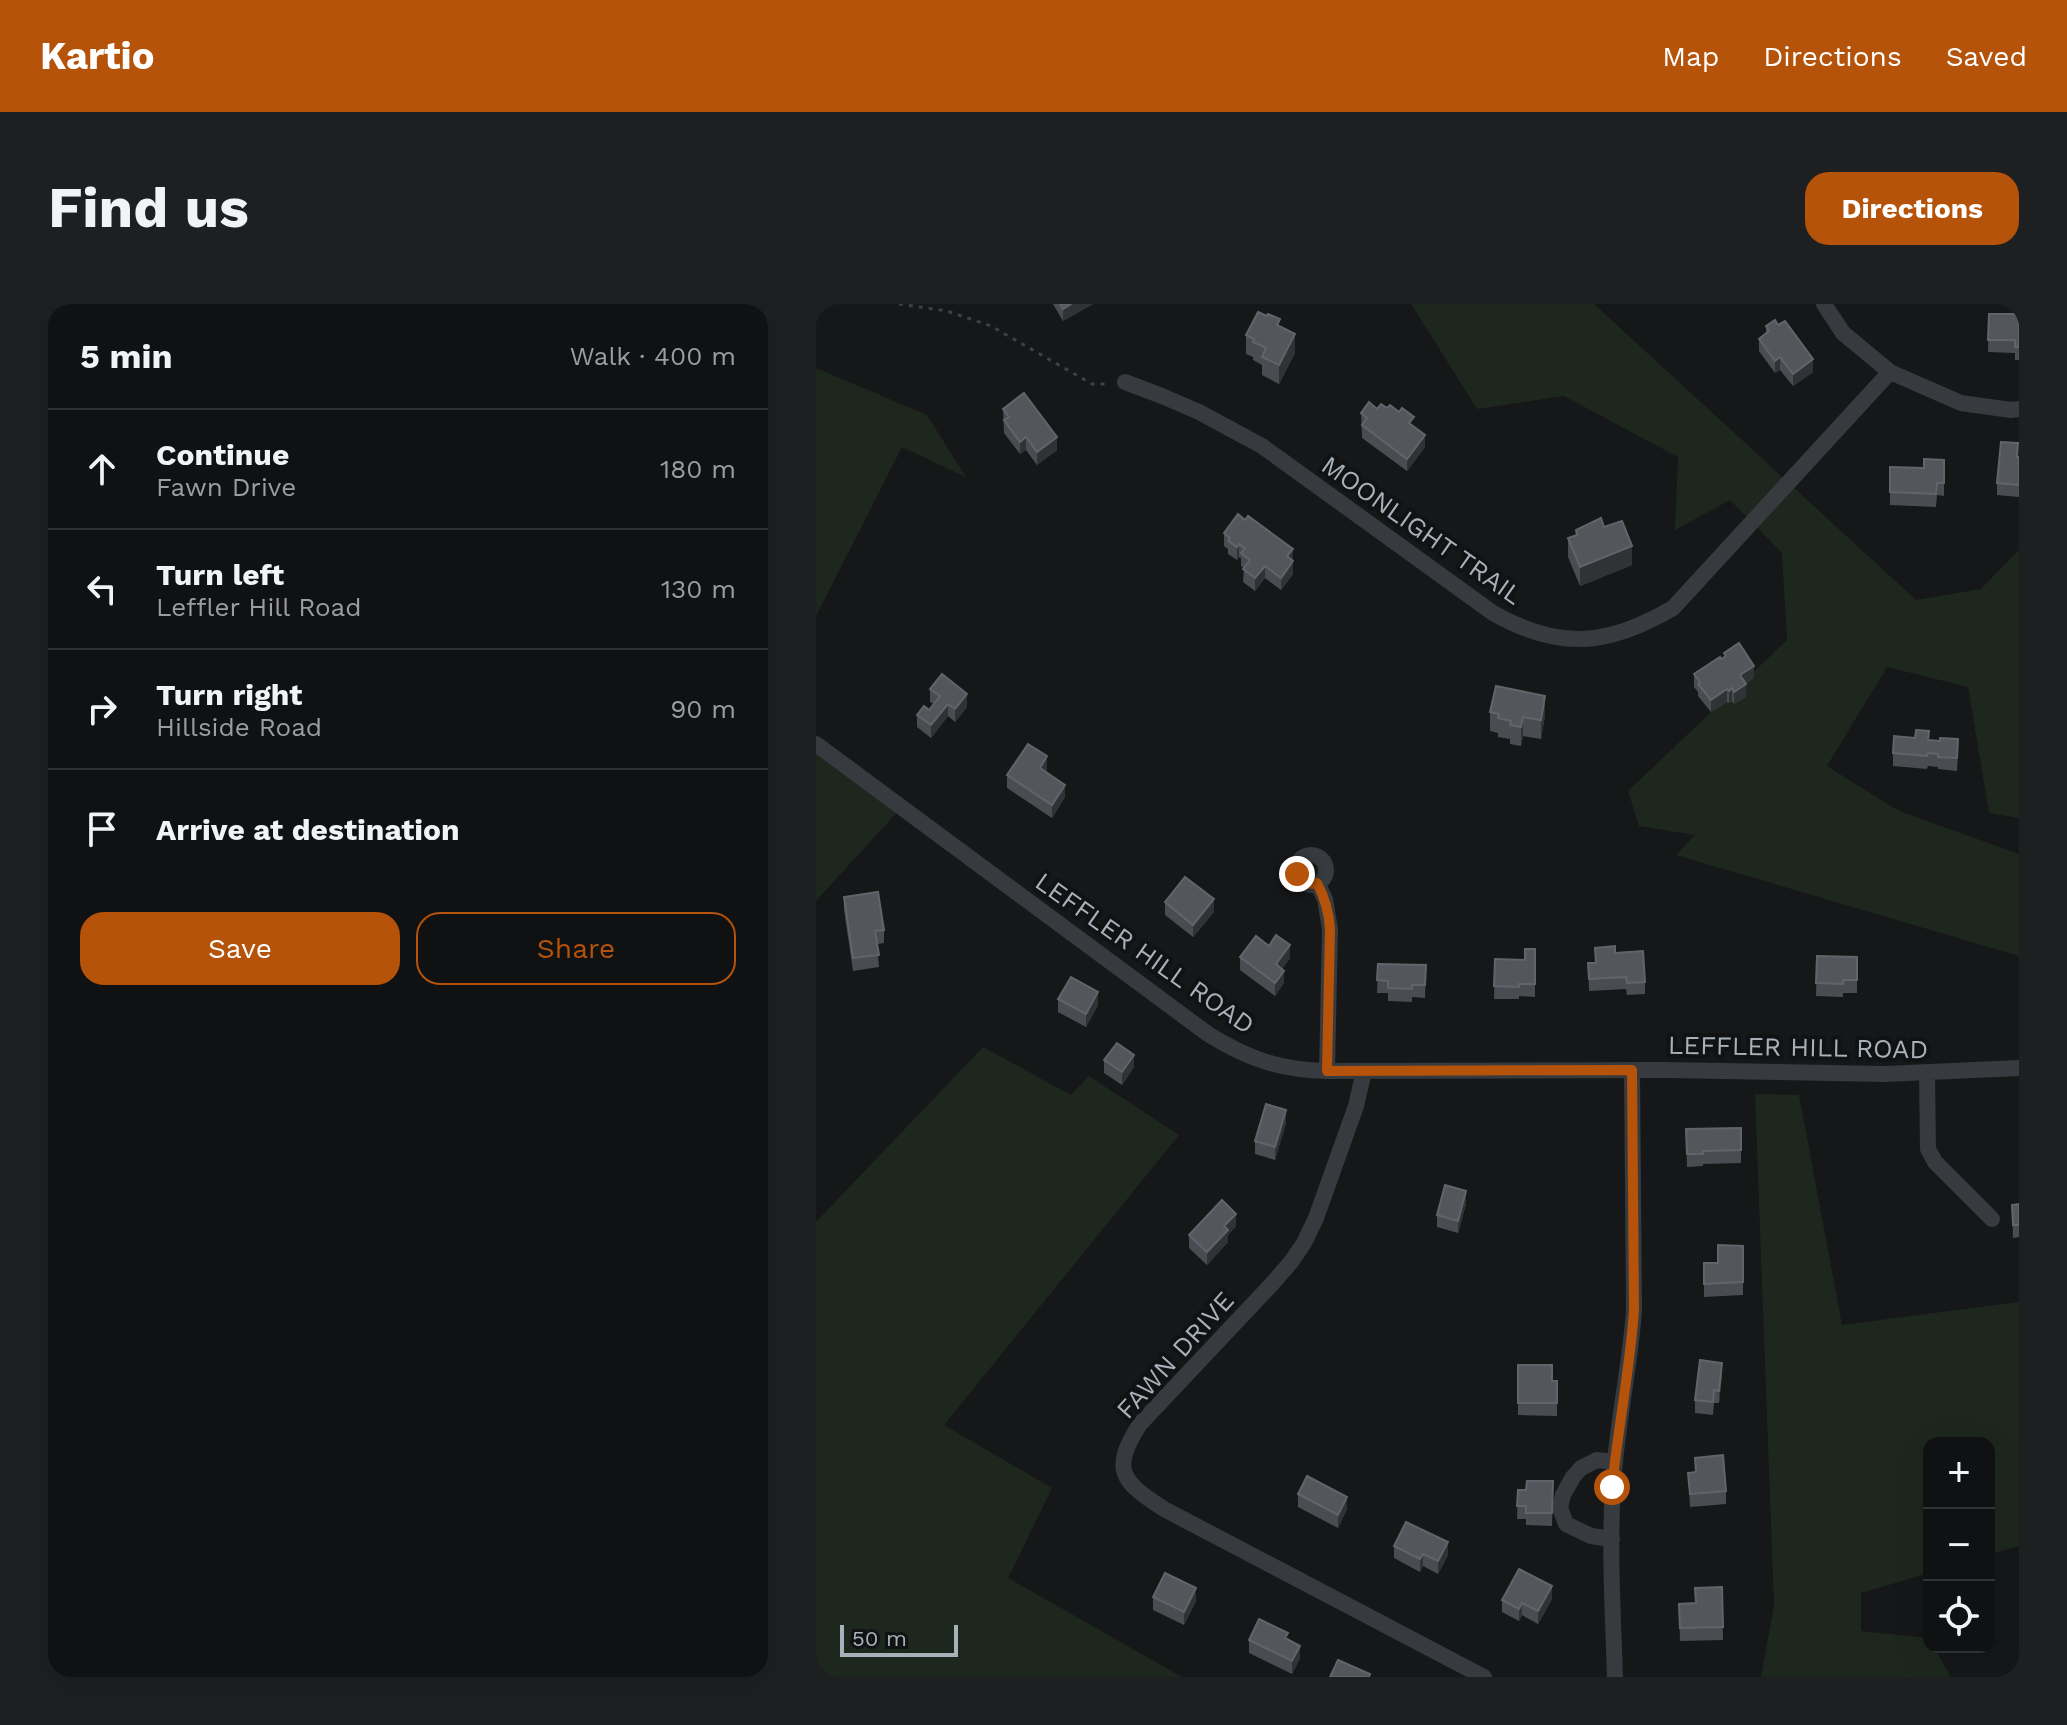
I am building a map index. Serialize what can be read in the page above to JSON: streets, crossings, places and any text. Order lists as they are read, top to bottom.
{
  "streets": {
    "street": ["MOONLIGHT TRAIL", "LEFFLER HILL ROAD", "FAWN DRIVE"]
  },
  "crossings": [
    ["LEFFLER HILL ROAD", "FAWN DRIVE"]
  ],
  "scale_bar": "50 m",
  "page": {
    "header": "Kartio",
    "nav": ["Map", "Directions", "Saved"],
    "buttons": [
      "Directions",
      ["Save", "Share"]
    ],
    "title": "Find us",
    "heading": ["5 min", "Walk · 400 m"],
    "list": [
      ["Continue", "Fawn Drive", "180 m"],
      ["Turn left", "Leffler Hill Road", "130 m"],
      ["Turn right", "Hillside Road", "90 m"],
      "Arrive at destination"
    ],
    "map_buttons": ["+", "−"],
    "scale": "50 m"
  }
}
